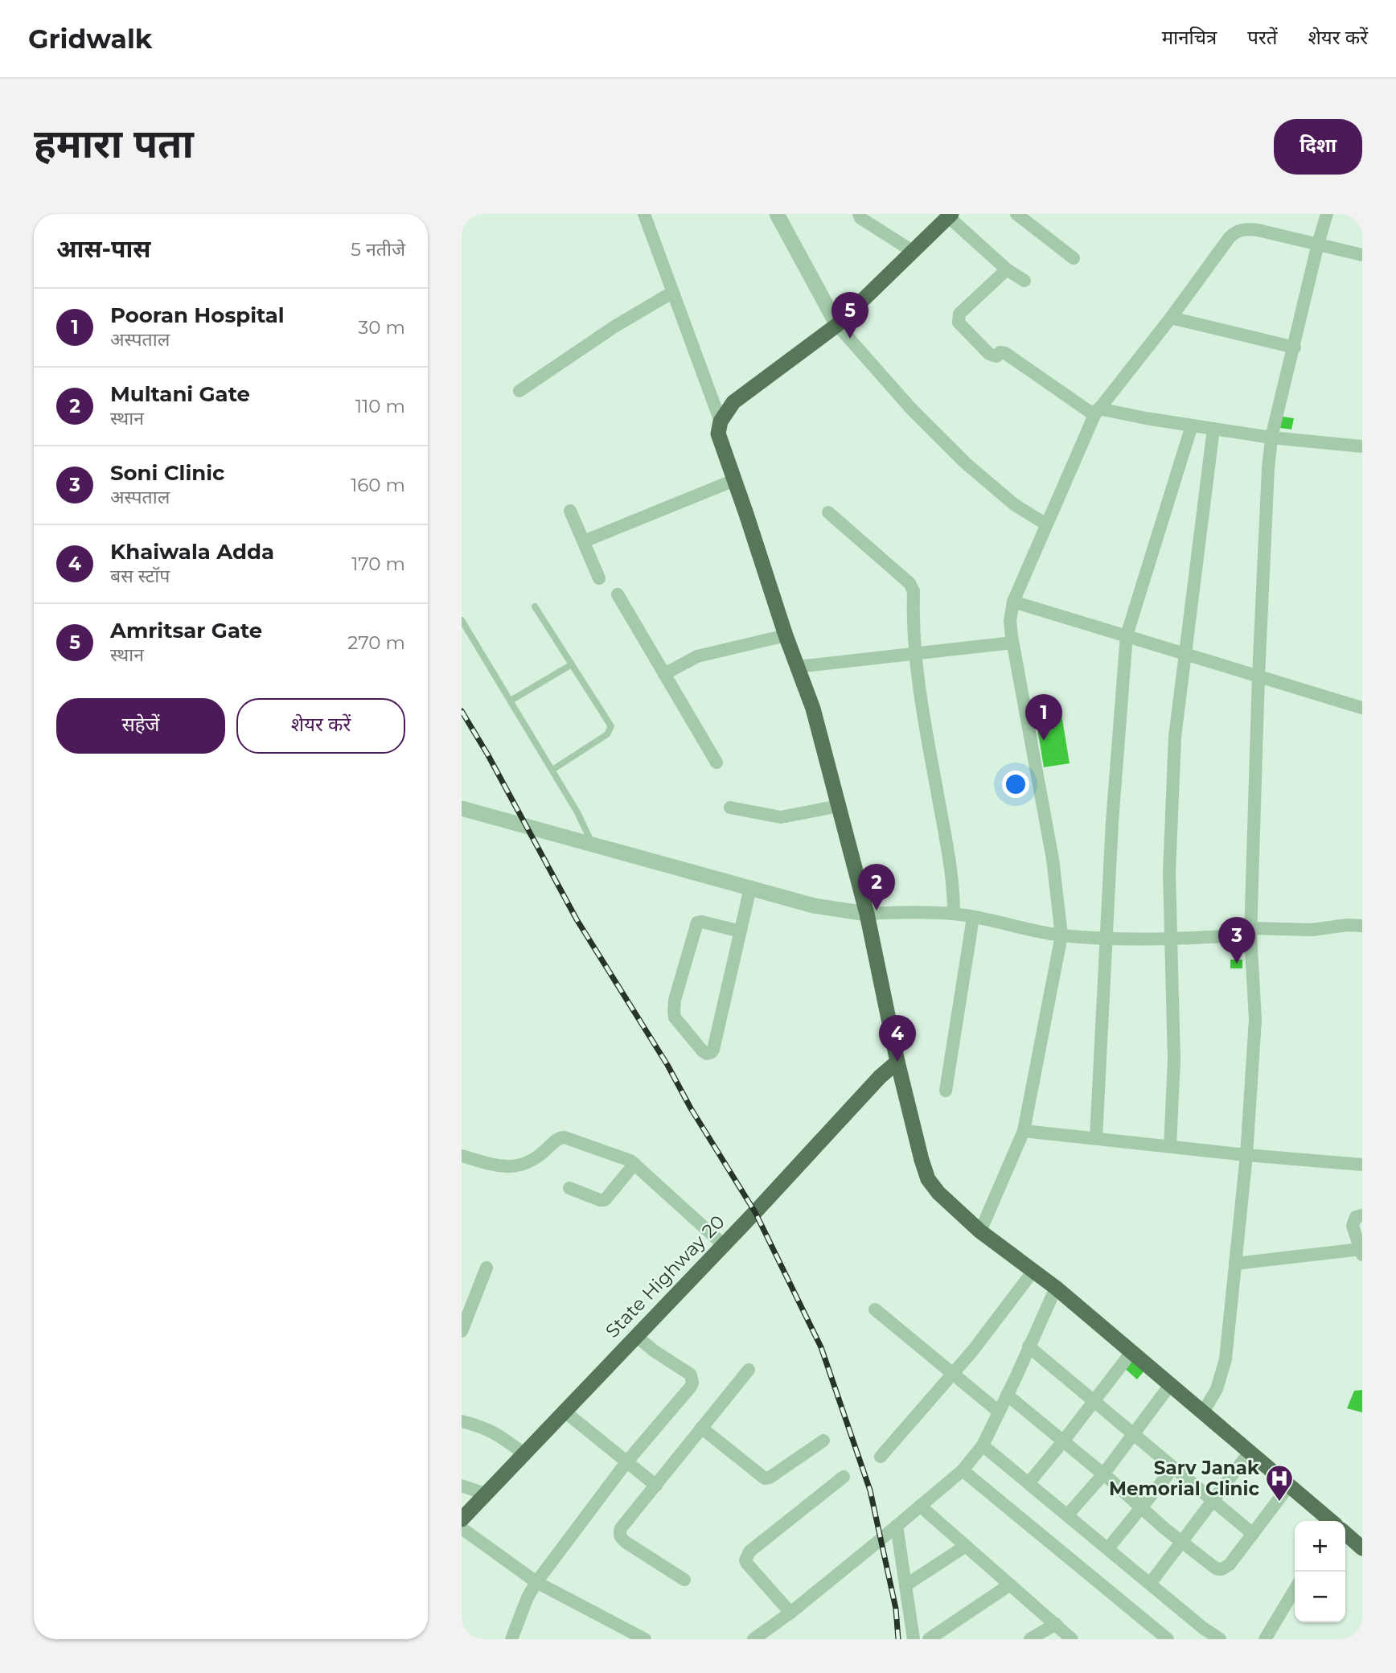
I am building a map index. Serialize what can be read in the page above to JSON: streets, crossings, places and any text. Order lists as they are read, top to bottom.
{
  "streets": {
    "main road": ["State Highway 20"]
  },
  "places": {
    "hospital": ["Sarv Janak Memorial Clinic"]
  },
  "page": {
    "header": "Gridwalk",
    "nav": ["मानचित्र", "परतें", "शेयर करें"],
    "buttons": [
      "दिशा",
      ["सहेजें", "शेयर करें"]
    ],
    "title": "हमारा पता",
    "heading": ["आस-पास", "5 नतीजे"],
    "list": [
      {
        "mark": "1",
        "name": "Pooran Hospital",
        "note": "अस्पताल",
        "value": "30 m"
      },
      {
        "mark": "2",
        "name": "Multani Gate",
        "note": "स्थान",
        "value": "110 m"
      },
      {
        "mark": "3",
        "name": "Soni Clinic",
        "note": "अस्पताल",
        "value": "160 m"
      },
      {
        "mark": "4",
        "name": "Khaiwala Adda",
        "note": "बस स्टॉप",
        "value": "170 m"
      },
      {
        "mark": "5",
        "name": "Amritsar Gate",
        "note": "स्थान",
        "value": "270 m"
      }
    ],
    "pins": [
      "5",
      "1",
      "2",
      "3",
      "4"
    ],
    "map_buttons": ["+", "−"]
  }
}
